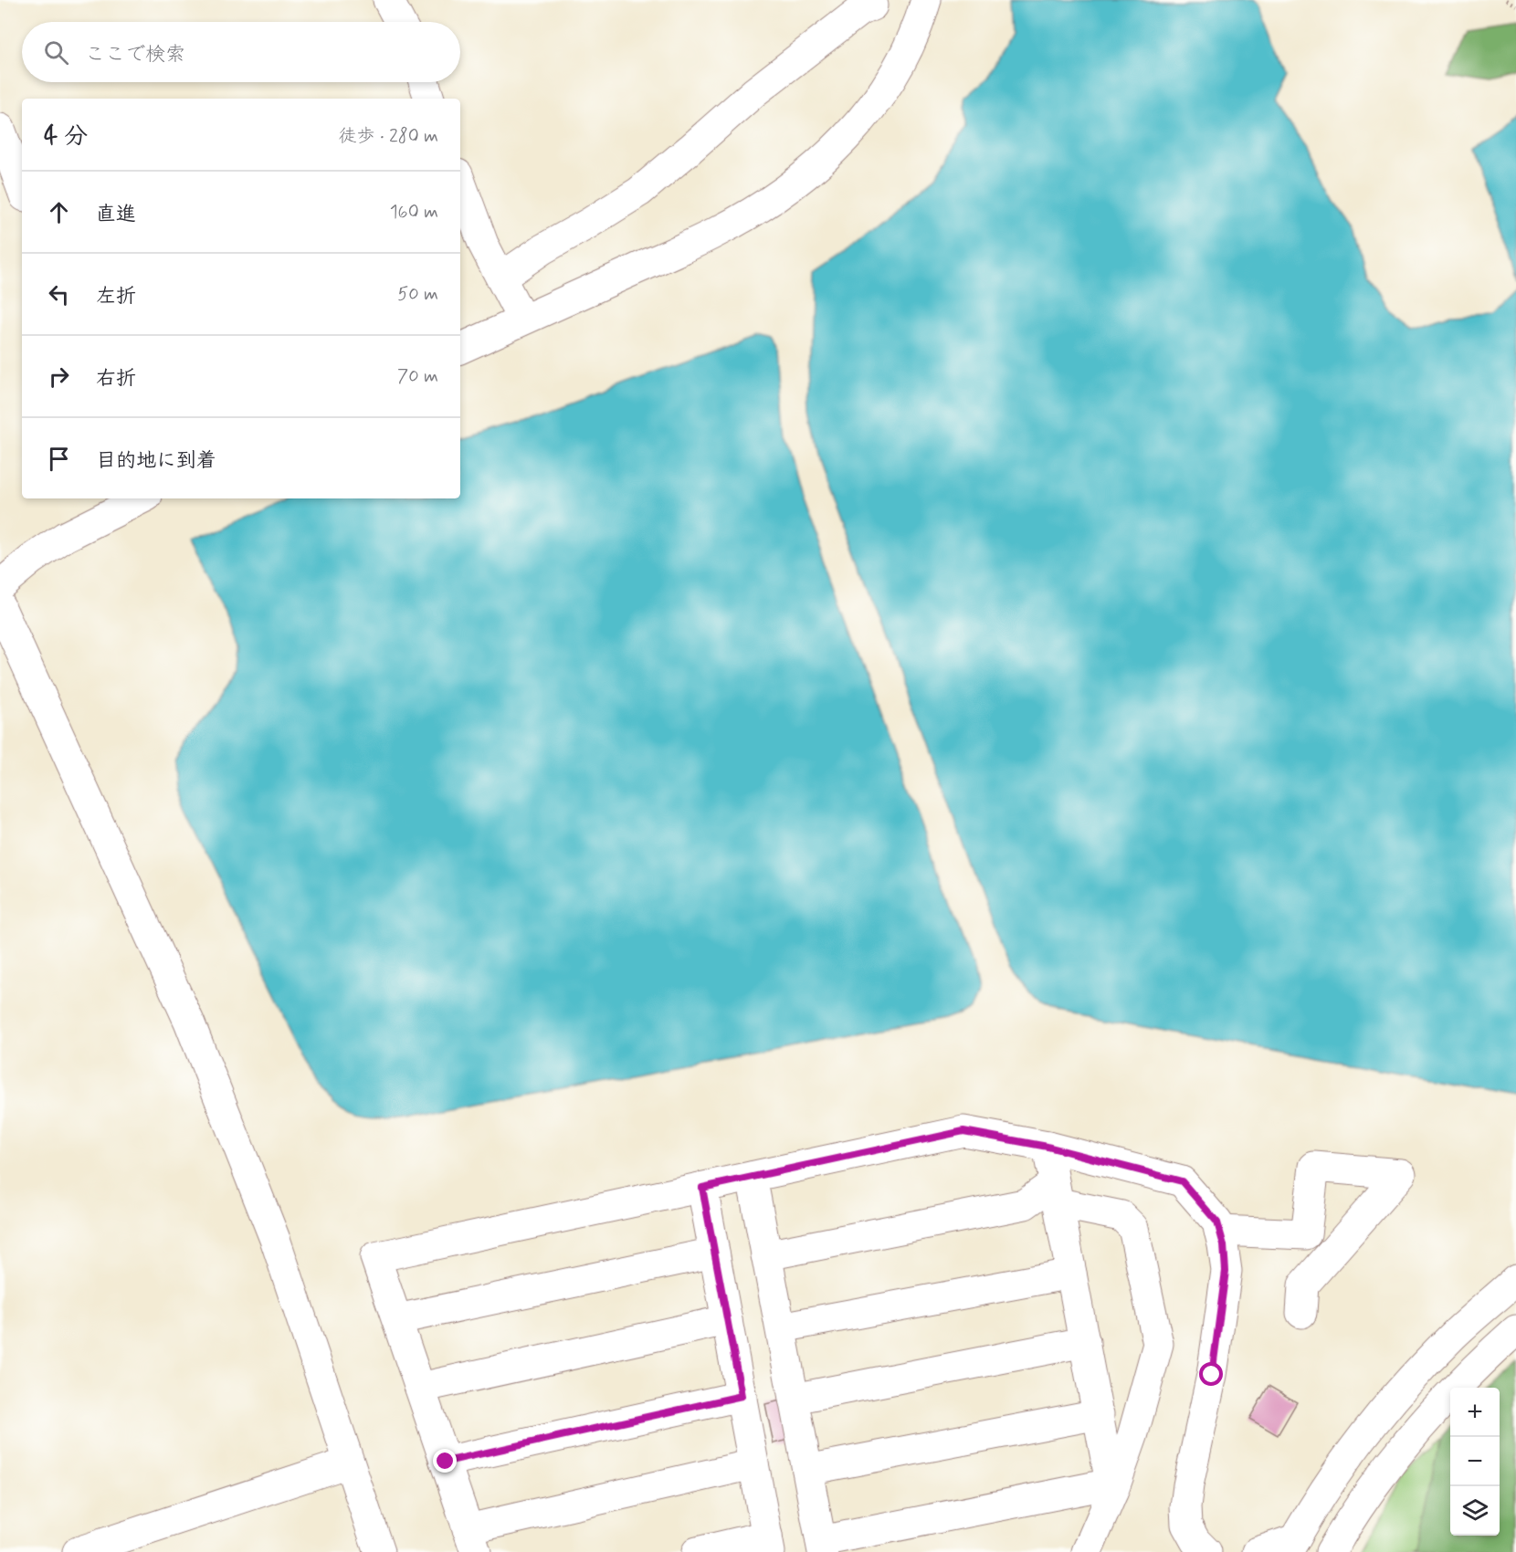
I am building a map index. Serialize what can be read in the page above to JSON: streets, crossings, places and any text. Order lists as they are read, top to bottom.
{
  "page": {
    "search": "ここで検索",
    "heading": ["4 分", "徒歩 · 280 m"],
    "list": [
      ["直進", "160 m"],
      ["左折", "50 m"],
      ["右折", "70 m"],
      "目的地に到着"
    ],
    "map_buttons": ["+", "−"]
  }
}
